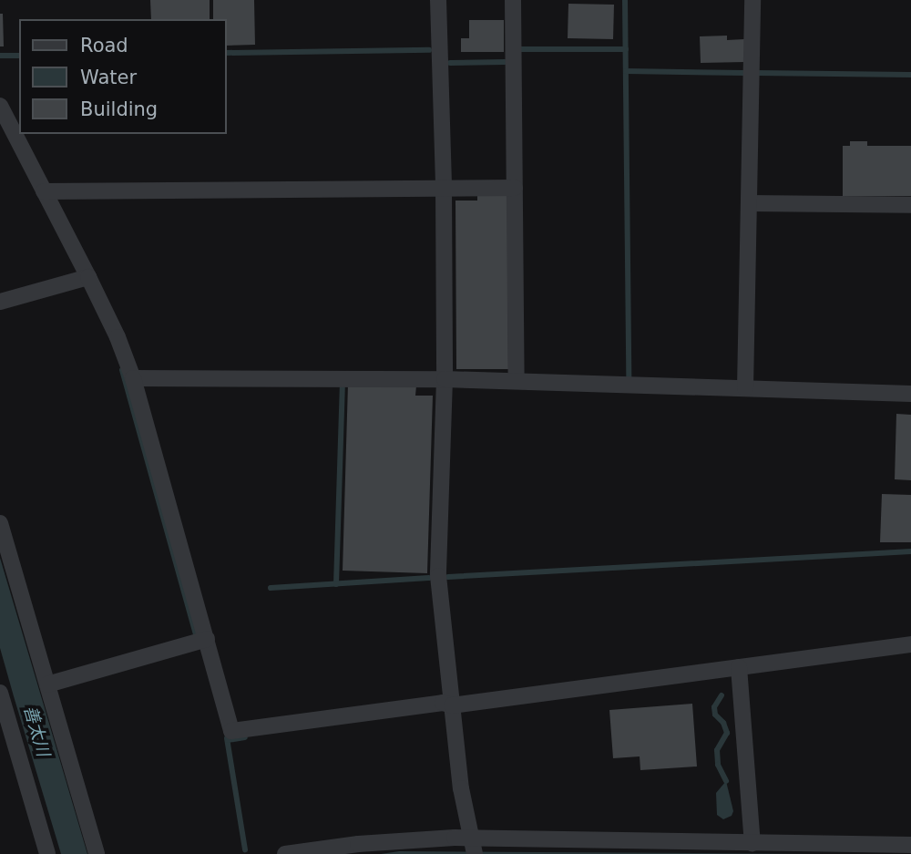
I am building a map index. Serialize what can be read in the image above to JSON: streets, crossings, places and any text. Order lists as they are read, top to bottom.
{
  "water": ["善太川"],
  "legend": ["Road", "Water", "Building"]
}
